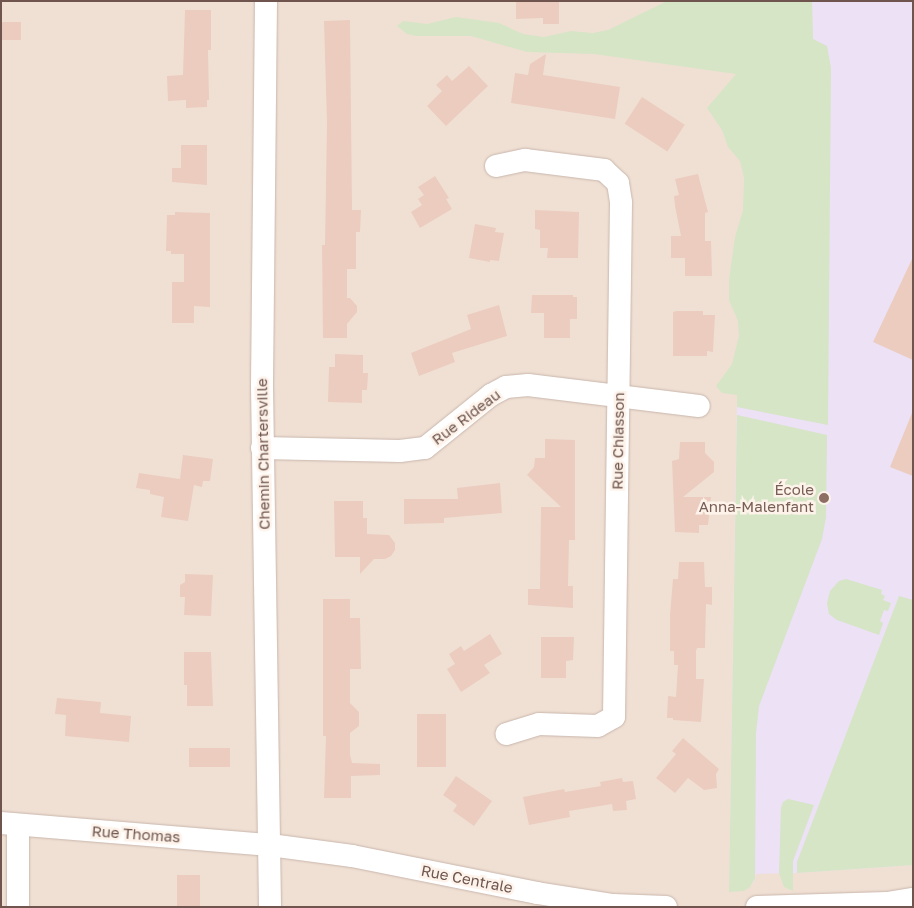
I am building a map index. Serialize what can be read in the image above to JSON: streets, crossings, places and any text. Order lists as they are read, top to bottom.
{
  "streets": {
    "street": [
      "Rue Rideau",
      "Rue Chiasson",
      "Chemin Chartersville",
      "Rue Thomas",
      "Rue Centrale"
    ]
  },
  "crossings": [
    ["Rue Rideau", "Rue Chiasson"],
    ["Rue Rideau", "Chemin Chartersville"],
    ["Chemin Chartersville", "Rue Thomas"],
    ["Chemin Chartersville", "Rue Centrale"],
    ["Rue Thomas", "Rue Centrale"]
  ],
  "places": ["École Anna-Malenfant"]
}
